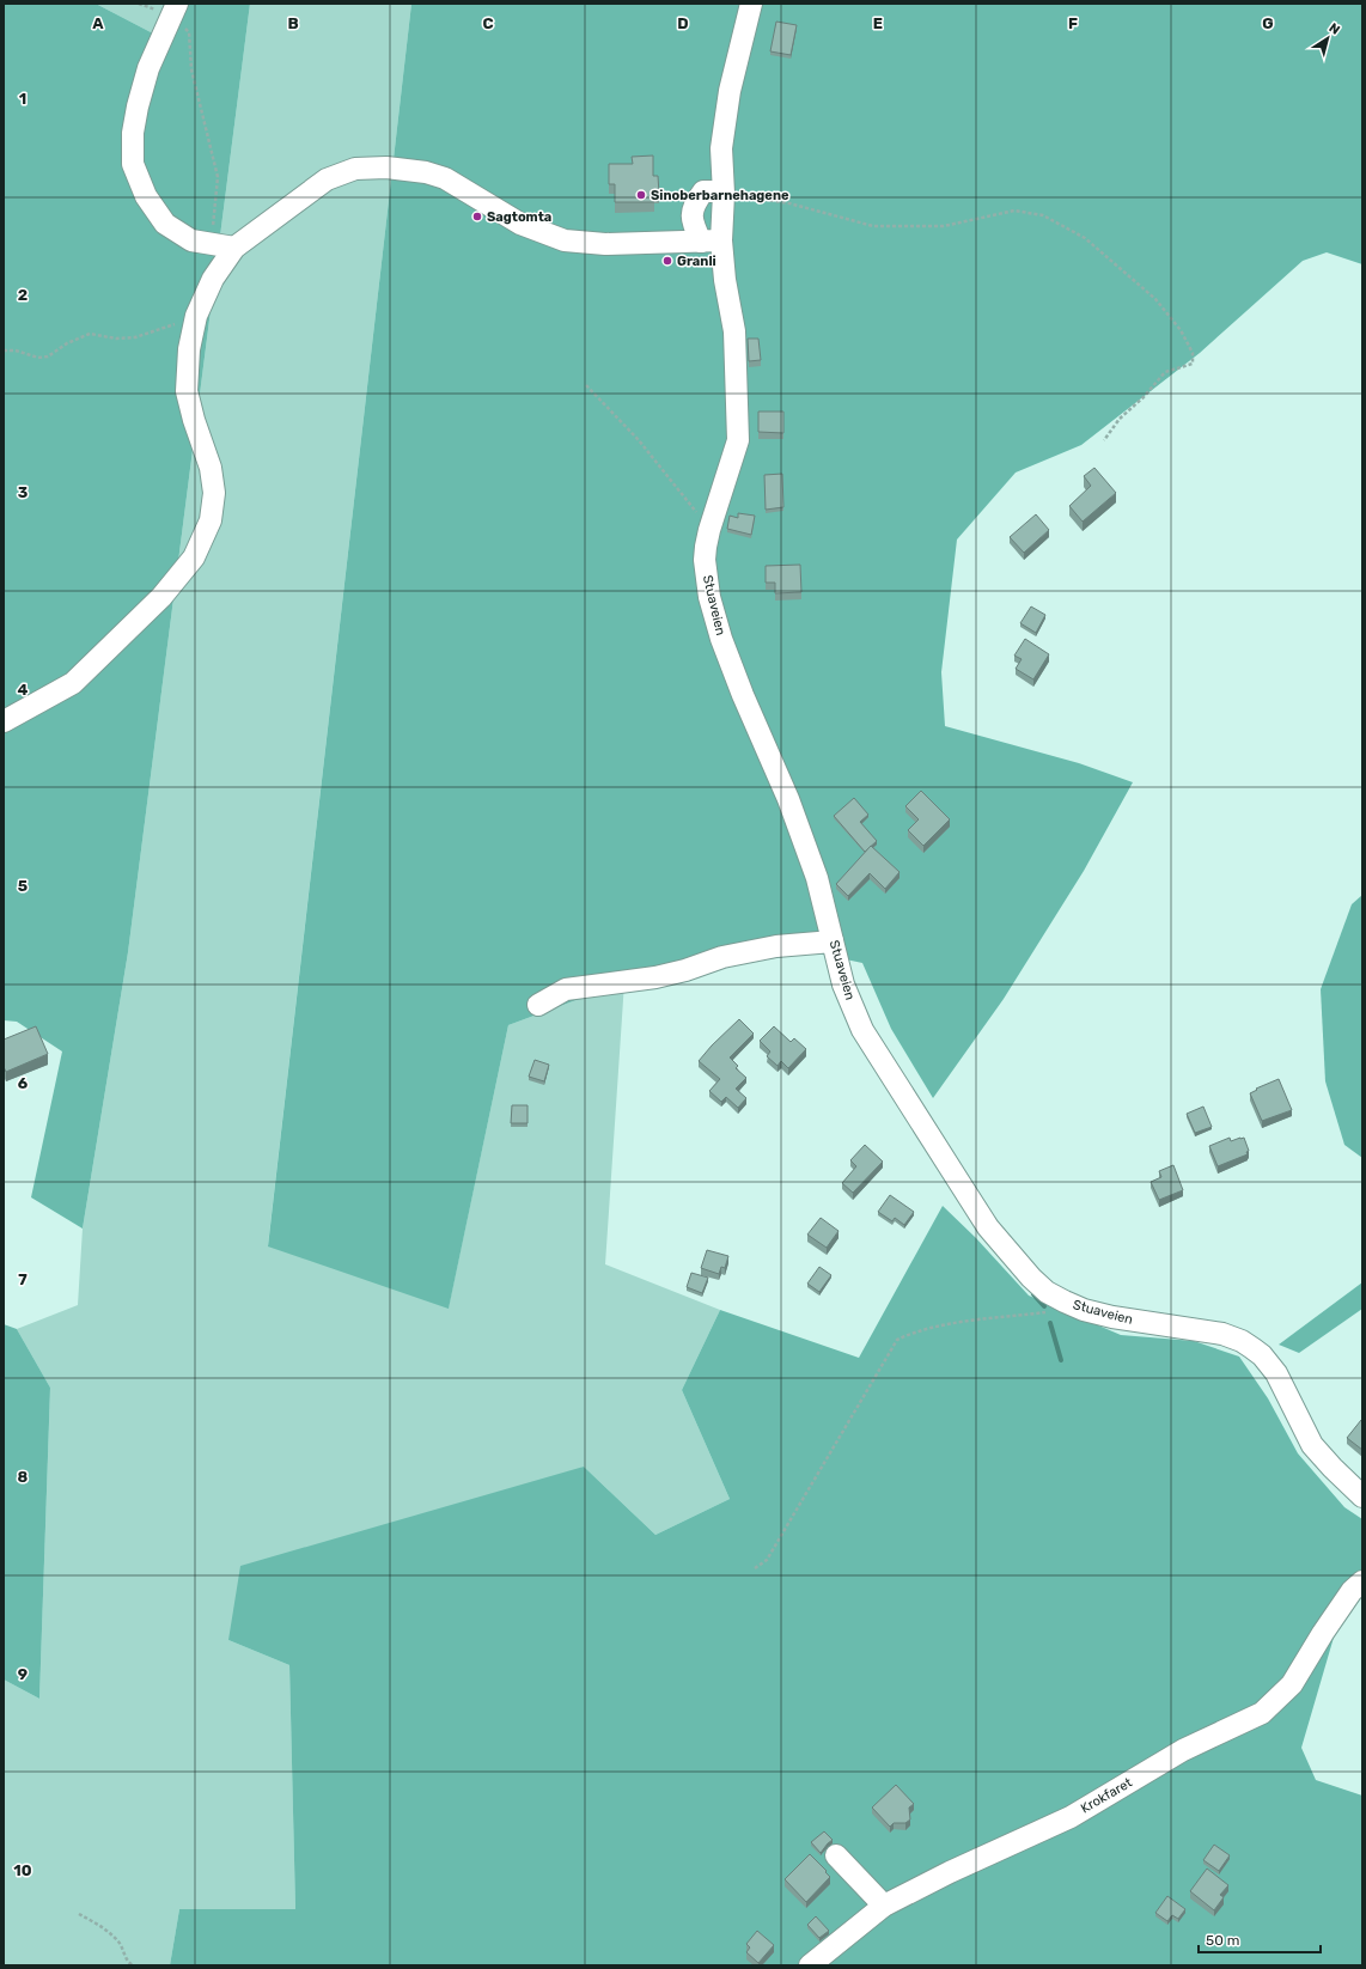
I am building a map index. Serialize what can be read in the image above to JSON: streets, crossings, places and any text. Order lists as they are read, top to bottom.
{
  "streets": {
    "street": ["Stuaveien", "Krokfaret"]
  },
  "places": ["Sinoberbarnehagene", "Sagtomta", "Granli"],
  "scale_bar": "50 m",
  "north": "top right",
  "grid": {
    "columns": [
      "A",
      "B",
      "C",
      "D",
      "E",
      "F",
      "G"
    ],
    "rows": [
      "1",
      "2",
      "3",
      "4",
      "5",
      "6",
      "7",
      "8",
      "9",
      "10"
    ]
  }
}
